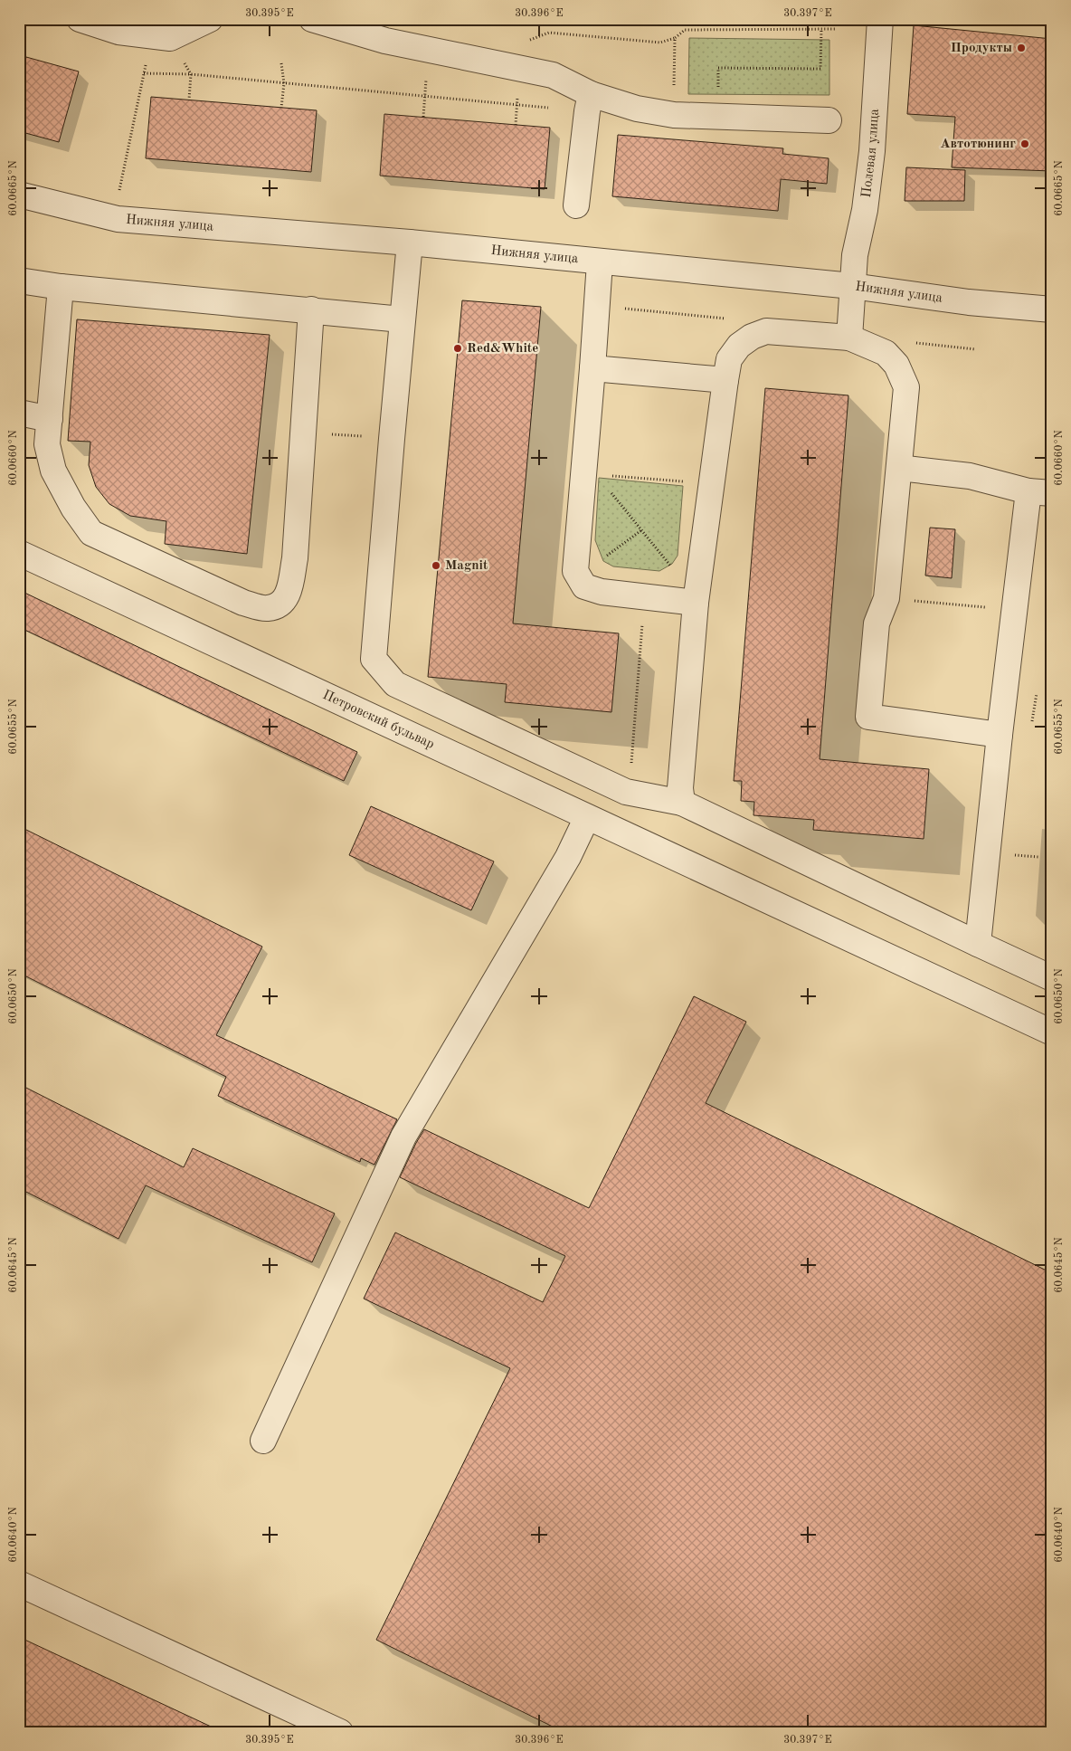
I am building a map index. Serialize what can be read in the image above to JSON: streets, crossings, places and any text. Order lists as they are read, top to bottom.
{
  "streets": {
    "street": ["Полевая улица", "Нижняя улица", "Петровский бульвар"]
  },
  "crossings": [
    ["Полевая улица", "Нижняя улица"]
  ],
  "places": [
    "Продукты",
    "Автотюнинг",
    "Red&White",
    "Magnit"
  ],
  "coordinates": [
    "30.395°E",
    "30.396°E",
    "30.397°E",
    "60.0665°N",
    "60.0660°N",
    "60.0655°N",
    "60.0650°N",
    "60.0645°N",
    "60.0640°N"
  ]
}
